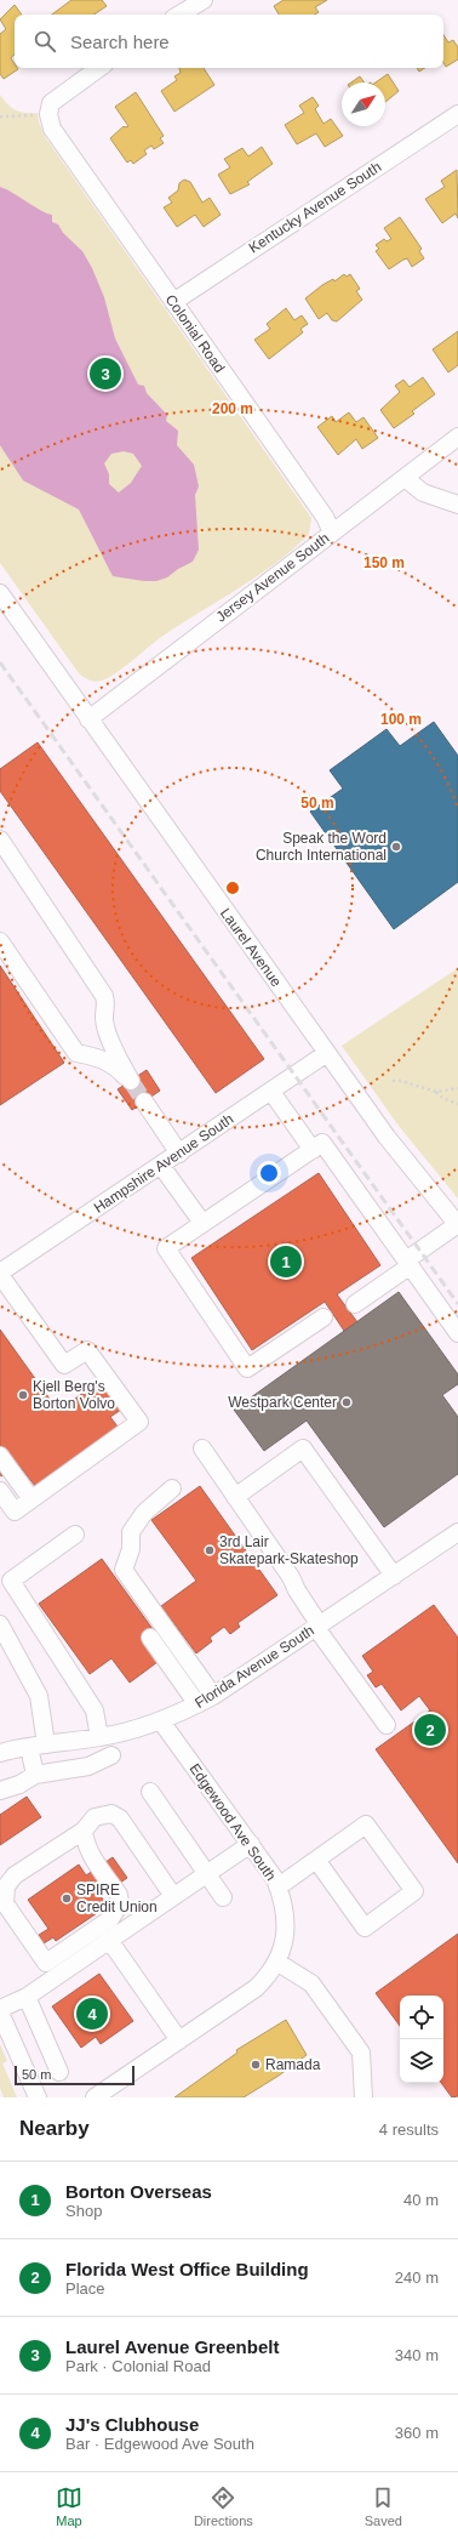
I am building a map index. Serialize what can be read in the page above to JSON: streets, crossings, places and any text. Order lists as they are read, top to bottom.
{
  "streets": {
    "street": [
      "Kentucky Avenue South",
      "Colonial Road",
      "Jersey Avenue South",
      "Laurel Avenue",
      "Hampshire Avenue South",
      "Florida Avenue South",
      "Edgewood Ave South"
    ]
  },
  "crossings": [
    ["Kentucky Avenue South", "Colonial Road"],
    ["Colonial Road", "Jersey Avenue South"],
    ["Jersey Avenue South", "Laurel Avenue"],
    ["Laurel Avenue", "Hampshire Avenue South"],
    ["Florida Avenue South", "Edgewood Ave South"]
  ],
  "places": [
    "Speak the Word Church International",
    "Kjell Berg's Borton Volvo",
    "Westpark Center",
    "3rd Lair Skatepark-Skateshop",
    "SPIRE Credit Union",
    "Ramada"
  ],
  "scale_bar": "50 m",
  "north": "top right",
  "page": {
    "search": "Search here",
    "pins": [
      "3",
      "1",
      "2",
      "4"
    ],
    "scale": "50 m",
    "heading": ["Nearby", "4 results"],
    "list": [
      {
        "mark": "1",
        "name": "Borton Overseas",
        "note": "Shop",
        "value": "40 m"
      },
      {
        "mark": "2",
        "name": "Florida West Office Building",
        "note": "Place",
        "value": "240 m"
      },
      {
        "mark": "3",
        "name": "Laurel Avenue Greenbelt",
        "note": "Park · Colonial Road",
        "value": "340 m"
      },
      {
        "mark": "4",
        "name": "JJ's Clubhouse",
        "note": "Bar · Edgewood Ave South",
        "value": "360 m"
      }
    ],
    "nav": ["Map", "Directions", "Saved"]
  },
  "rings": [
    "200 m",
    "150 m",
    "100 m",
    "50 m"
  ]
}
